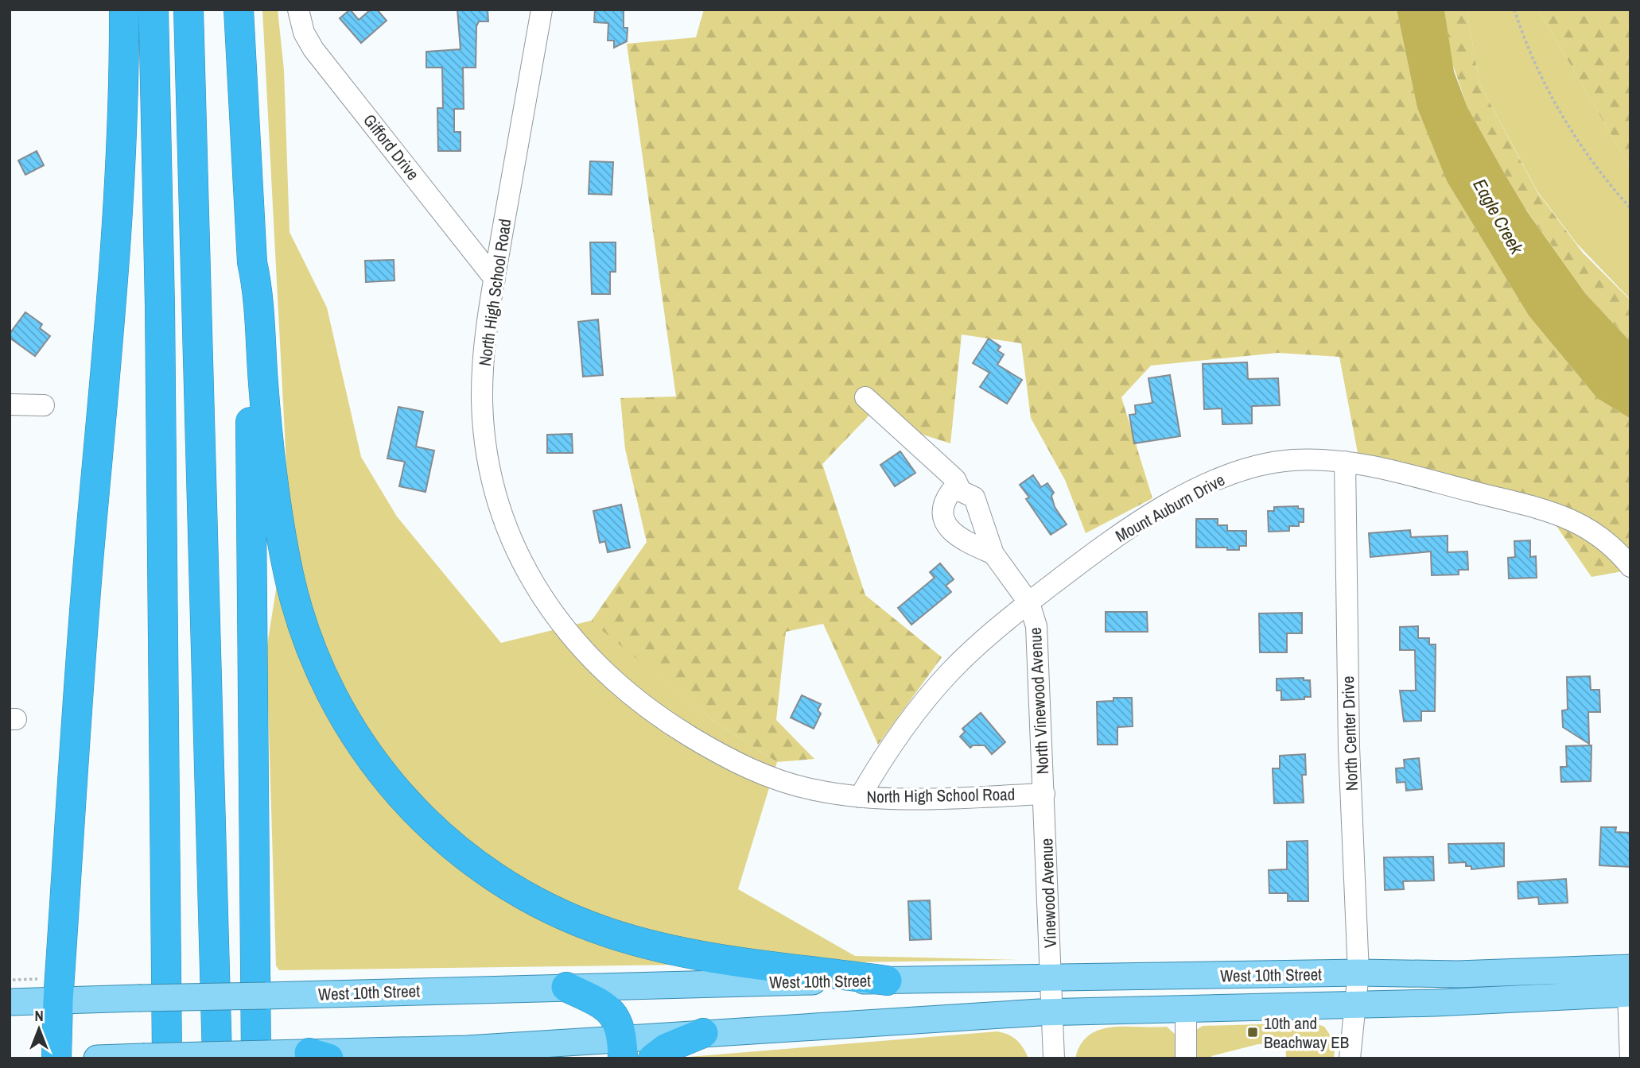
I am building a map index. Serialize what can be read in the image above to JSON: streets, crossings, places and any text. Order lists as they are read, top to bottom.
{
  "streets": {
    "main road": ["West 10th Street"],
    "street": [
      "Gifford Drive",
      "North High School Road",
      "Mount Auburn Drive",
      "North Vinewood Avenue",
      "North Center Drive",
      "Vinewood Avenue"
    ]
  },
  "crossings": [
    ["Gifford Drive", "North High School Road"],
    ["North High School Road", "Mount Auburn Drive"],
    ["North High School Road", "North Vinewood Avenue"],
    ["North High School Road", "Vinewood Avenue"],
    ["Mount Auburn Drive", "North Vinewood Avenue"],
    ["Mount Auburn Drive", "North Center Drive"],
    ["North Vinewood Avenue", "Vinewood Avenue"],
    ["North Center Drive", "West 10th Street"],
    ["Vinewood Avenue", "West 10th Street"]
  ],
  "water": ["Eagle Creek"],
  "places": {
    "transit": ["10th and Beachway EB"]
  },
  "north": "top"
}
